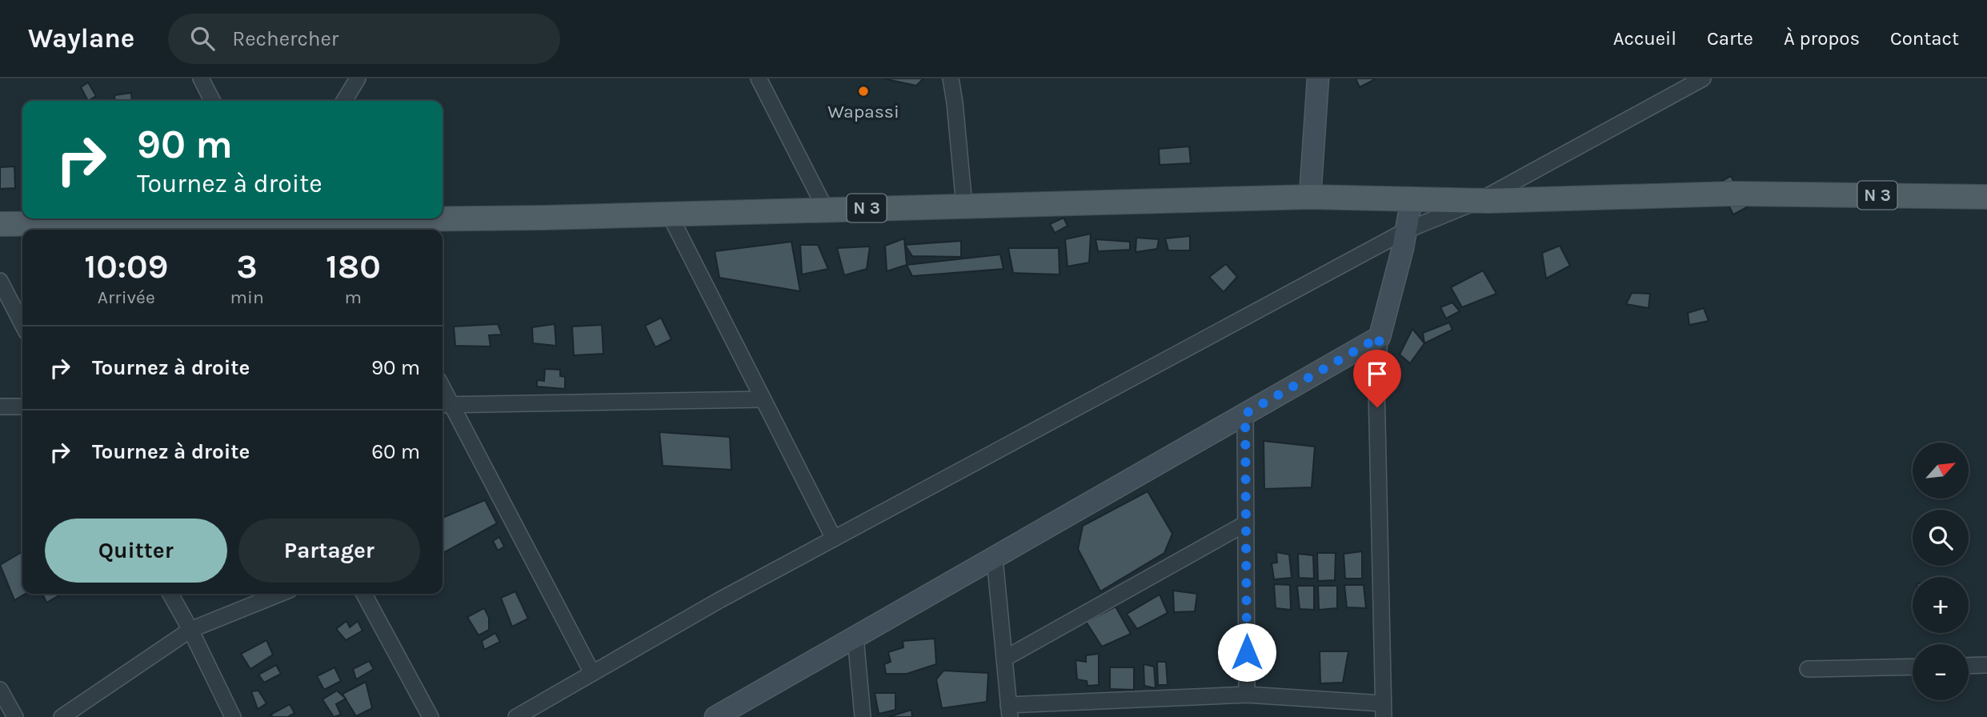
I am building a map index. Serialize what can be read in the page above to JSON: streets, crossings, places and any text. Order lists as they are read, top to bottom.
{
  "streets": {
    "main road": ["N 3"]
  },
  "places": ["Wapassi"],
  "north": "top right",
  "page": {
    "header": "Waylane",
    "search": "Rechercher",
    "nav": [
      "Accueil",
      "Carte",
      "À propos",
      "Contact"
    ],
    "turn": ["90 m", "Tournez à droite"],
    "eta": [
      "10:09",
      "Arrivée",
      "3",
      "min",
      "180",
      "m"
    ],
    "list": [
      {
        "name": "Tournez à droite",
        "value": "90 m"
      },
      {
        "name": "Tournez à droite",
        "value": "60 m"
      }
    ],
    "map_buttons": ["+", "−"],
    "buttons": ["Quitter", "Partager"]
  }
}
